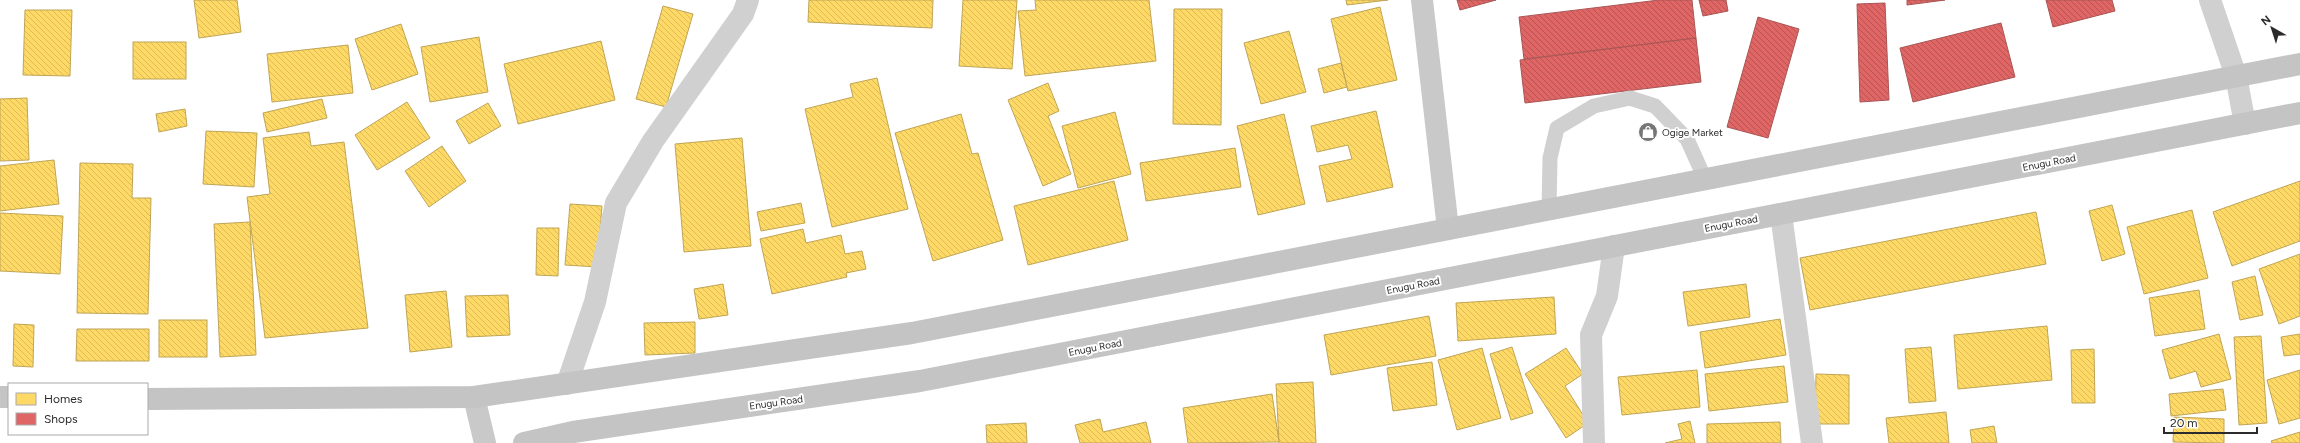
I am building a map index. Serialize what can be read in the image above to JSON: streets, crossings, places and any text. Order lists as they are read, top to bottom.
{
  "streets": {
    "main road": ["Enugu Road"]
  },
  "places": {
    "shop": ["Ogige Market"]
  },
  "legend": ["Homes", "Shops"],
  "scale_bar": "20 m",
  "north": "top left"
}
